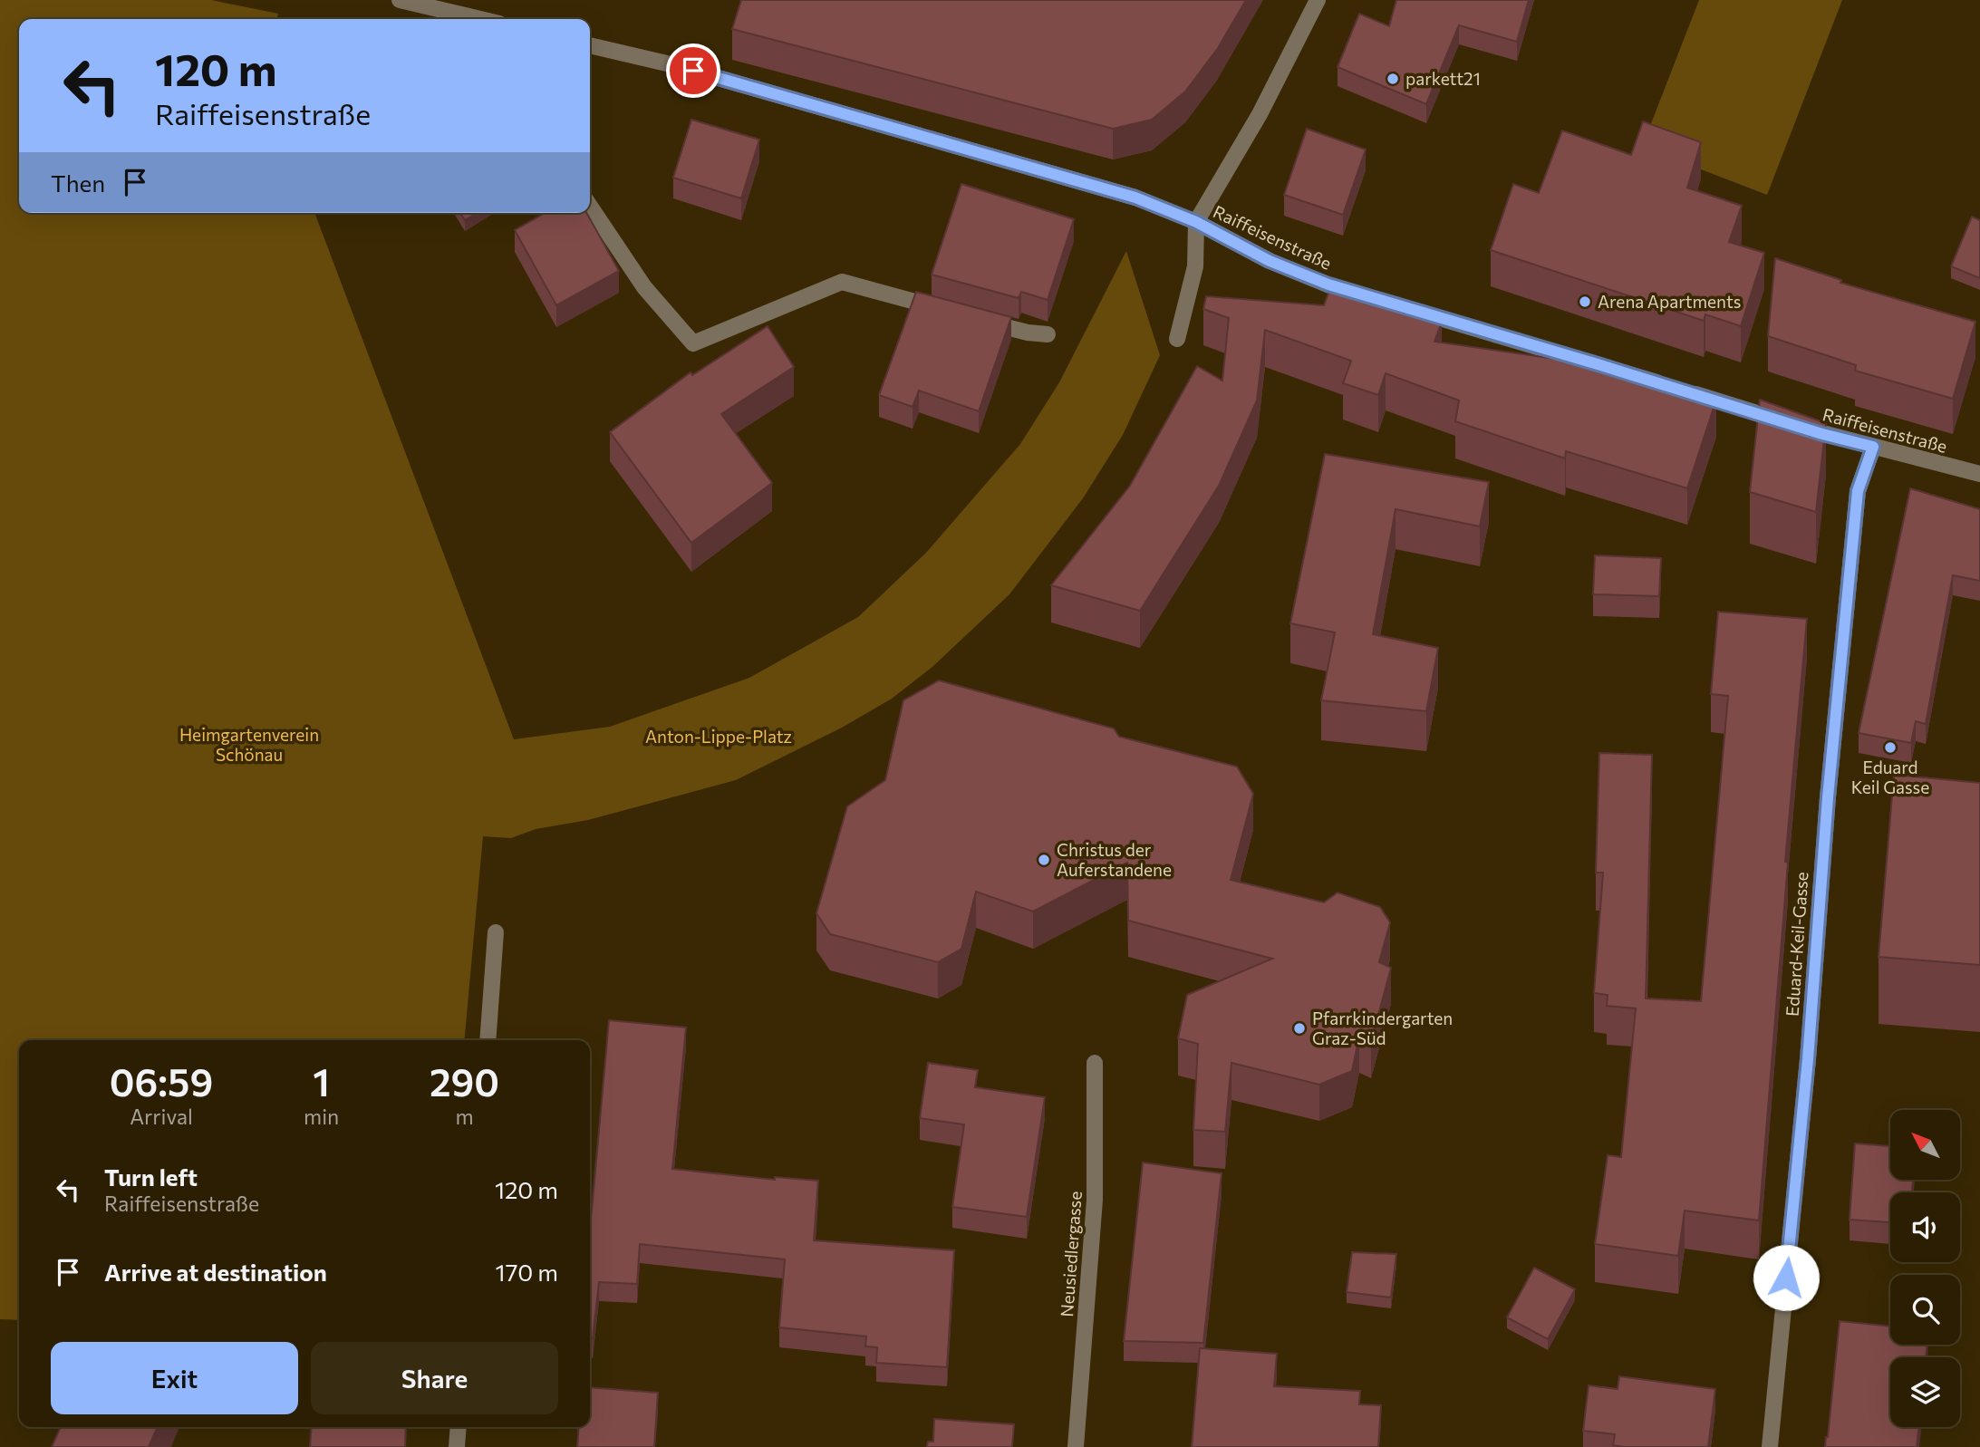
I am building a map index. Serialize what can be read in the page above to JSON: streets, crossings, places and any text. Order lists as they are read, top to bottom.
{
  "streets": {
    "street": ["Raiffeisenstraße", "Eduard-Keil-Gasse", "Neusiedlergasse"]
  },
  "crossings": [
    ["Raiffeisenstraße", "Eduard-Keil-Gasse"]
  ],
  "parks": ["Heimgartenverein Schönau", "Anton-Lippe-Platz"],
  "places": [
    "parkett21",
    "Arena Apartments",
    "Eduard Keil Gasse",
    "Christus der Auferstandene",
    "Pfarrkindergarten Graz-Süd"
  ],
  "north": "top left",
  "page": {
    "turn": ["120 m", "Raiffeisenstraße"],
    "then": "Then",
    "eta": [
      "06:59",
      "Arrival",
      "1",
      "min",
      "290",
      "m"
    ],
    "list": [
      {
        "name": "Turn left",
        "note": "Raiffeisenstraße",
        "value": "120 m"
      },
      {
        "name": "Arrive at destination",
        "value": "170 m"
      }
    ],
    "buttons": ["Exit", "Share"]
  }
}
